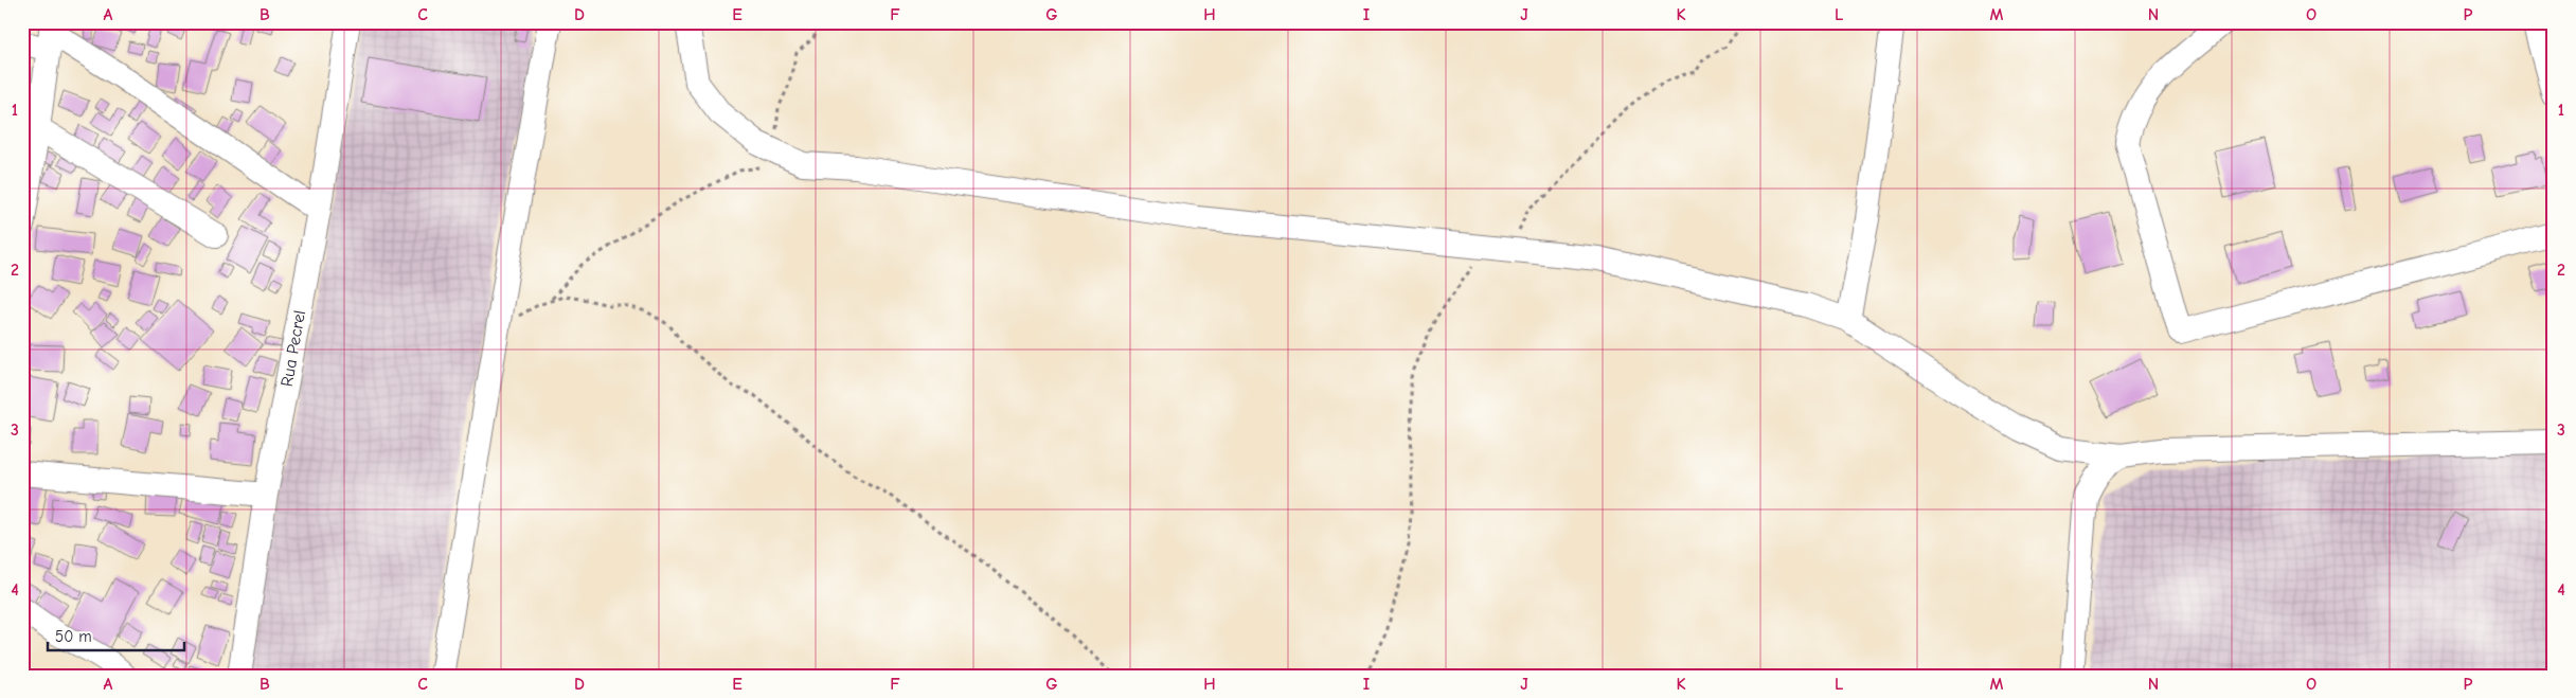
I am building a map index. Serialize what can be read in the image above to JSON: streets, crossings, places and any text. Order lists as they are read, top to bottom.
{
  "streets": {
    "street": ["Rua Pecrel"]
  },
  "scale_bar": "50 m",
  "grid": {
    "columns": [
      "A",
      "B",
      "C",
      "D",
      "E",
      "F",
      "G",
      "H",
      "I",
      "J",
      "K",
      "L",
      "M",
      "N",
      "O",
      "P"
    ],
    "rows": [
      "1",
      "2",
      "3",
      "4"
    ]
  }
}
